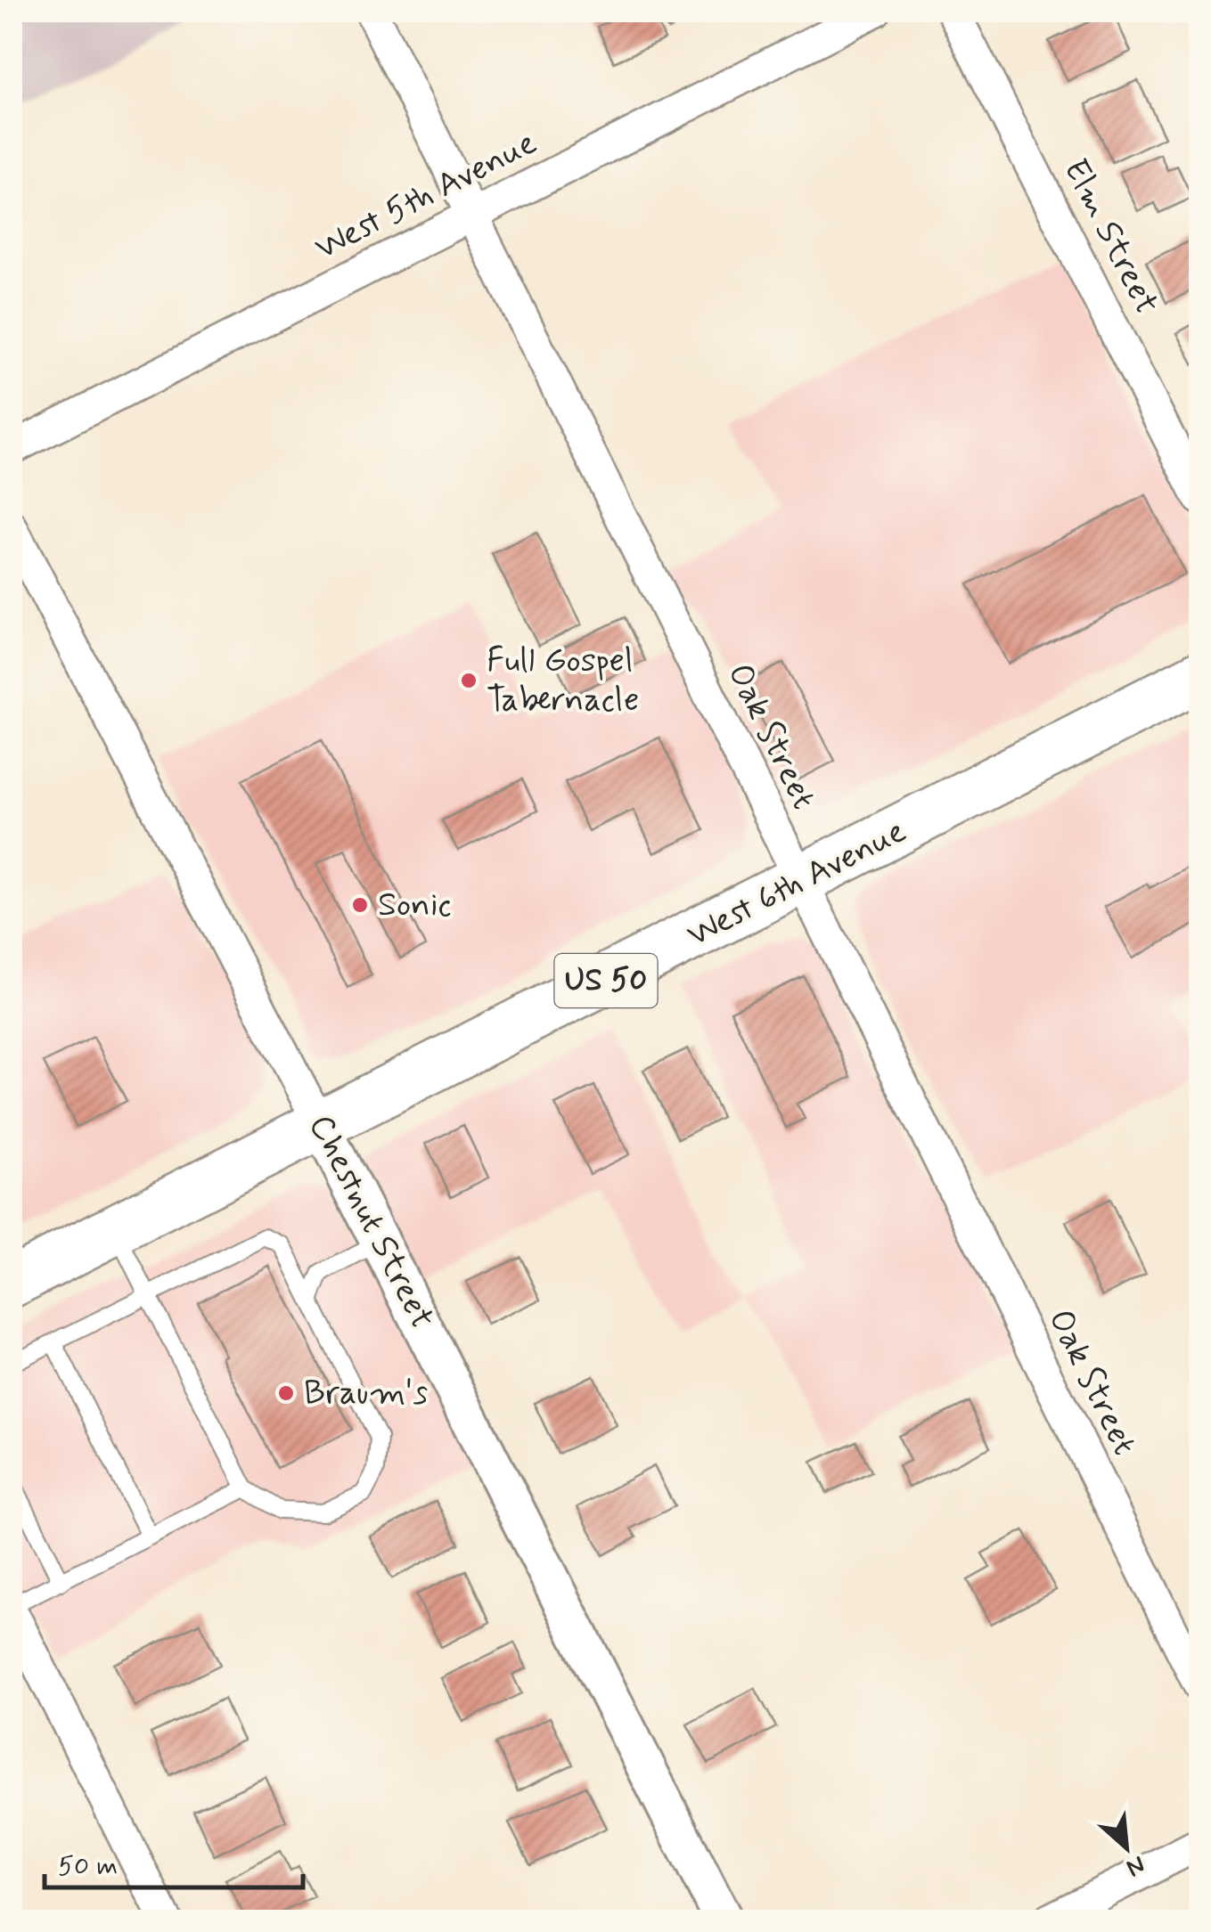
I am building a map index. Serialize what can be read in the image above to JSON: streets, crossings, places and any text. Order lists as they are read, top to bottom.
{
  "streets": {
    "main road": ["West 6th Avenue", "US 50"],
    "street": [
      "West 5th Avenue",
      "Elm Street",
      "Oak Street",
      "Chestnut Street"
    ]
  },
  "crossings": [
    ["West 5th Avenue", "Oak Street"],
    ["Oak Street", "West 6th Avenue"],
    ["West 6th Avenue", "Chestnut Street"]
  ],
  "places": ["Full Gospel Tabernacle", "Sonic", "Braum's"],
  "scale_bar": "50 m",
  "north": "bottom right"
}
